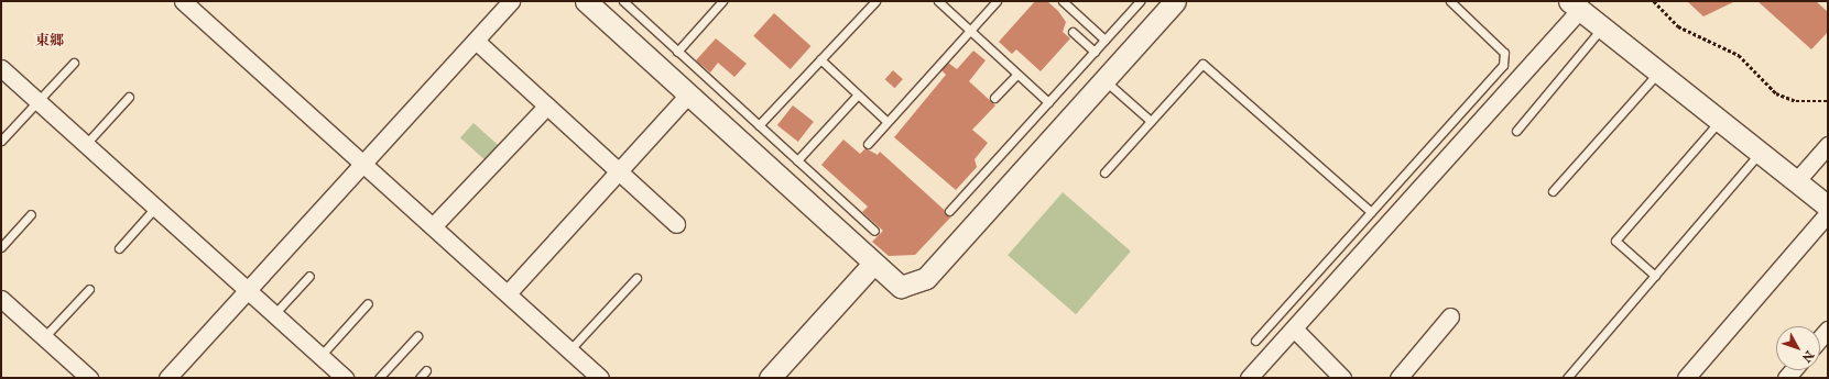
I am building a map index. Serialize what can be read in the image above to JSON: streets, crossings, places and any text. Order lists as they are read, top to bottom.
{
  "districts": ["東郷"],
  "north": "bottom right"
}
